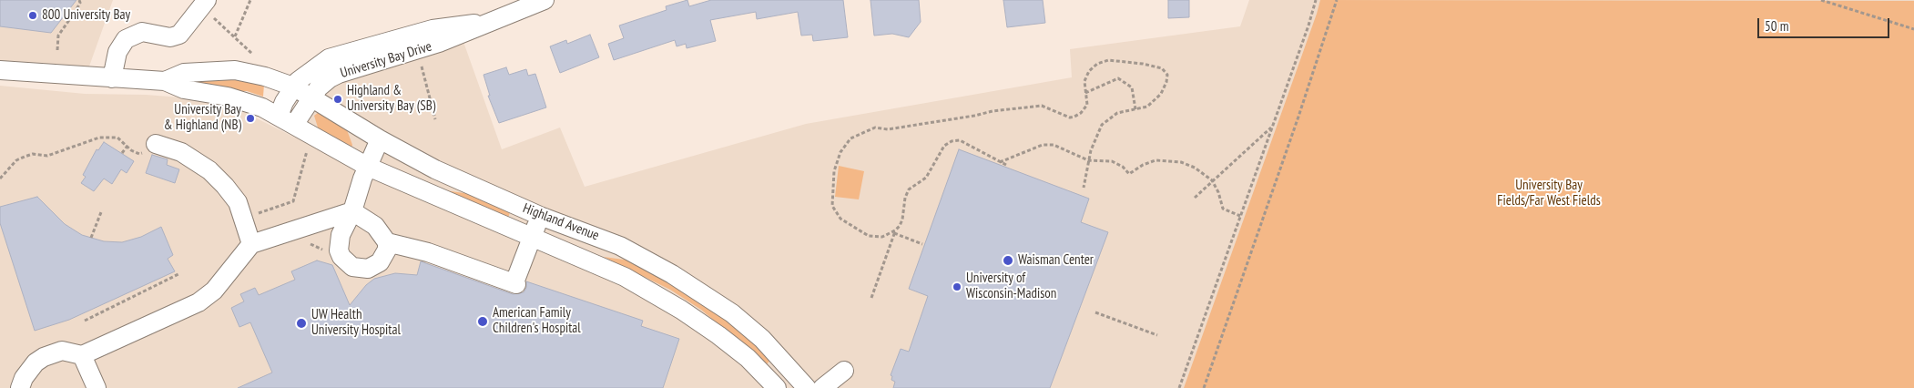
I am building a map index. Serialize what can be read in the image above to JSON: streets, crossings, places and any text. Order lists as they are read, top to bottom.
{
  "streets": {
    "street": ["University Bay Drive", "Highland Avenue"]
  },
  "crossings": [
    ["University Bay Drive", "Highland Avenue"]
  ],
  "parks": ["University Bay Fields/Far West Fields"],
  "places": [
    "800 University Bay",
    "Highland & University Bay (SB)",
    "University Bay & Highland (NB)",
    "Waisman Center",
    "University of Wisconsin-Madison",
    "American Family Children's Hospital",
    "UW Health University Hospital"
  ],
  "scale_bar": "50 m"
}
